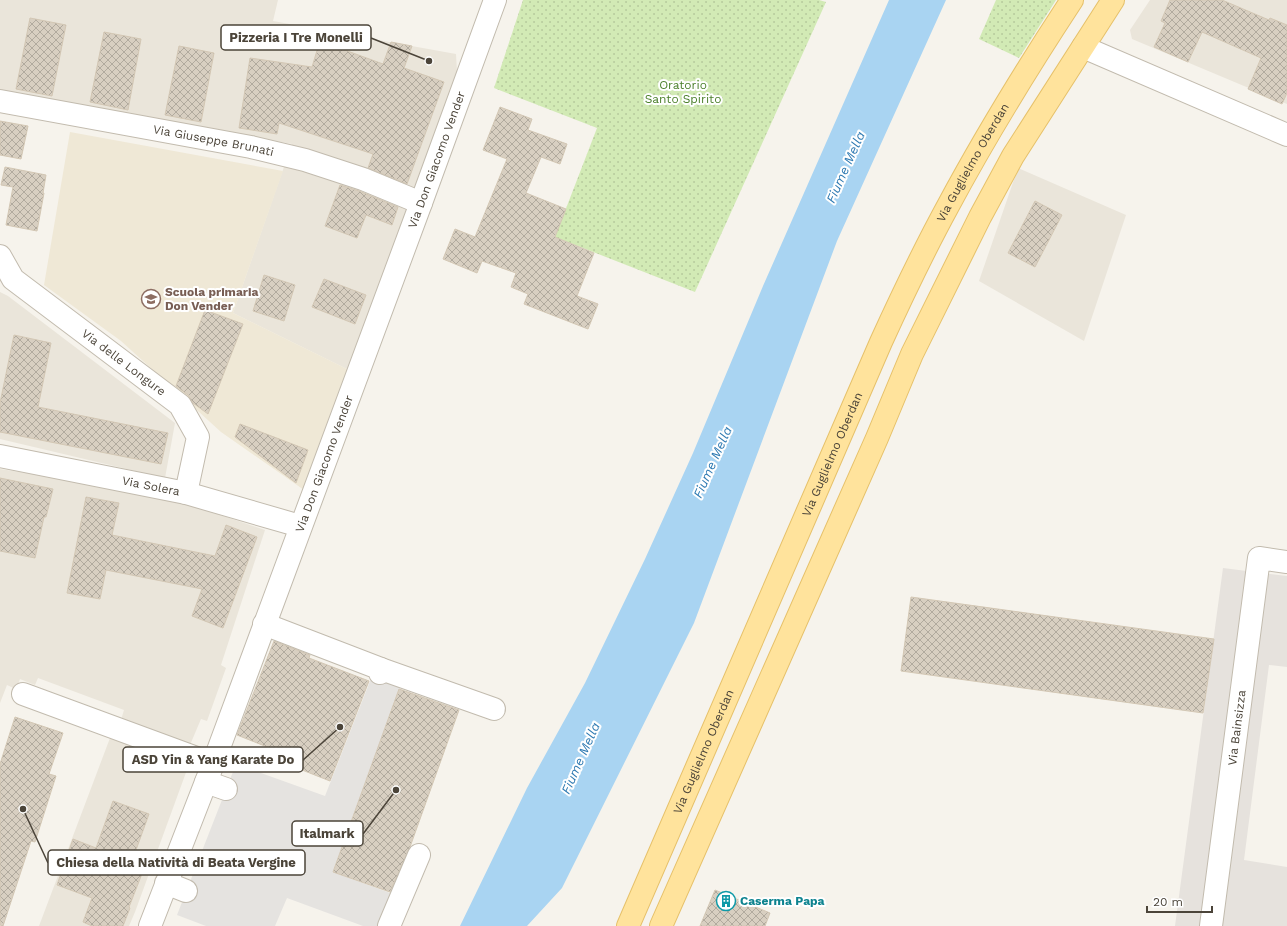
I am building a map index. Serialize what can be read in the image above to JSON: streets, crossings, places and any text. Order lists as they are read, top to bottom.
{
  "streets": {
    "main road": ["Via Guglielmo Oberdan"],
    "street": [
      "Via Giuseppe Brunati",
      "Via Don Giacomo Vender",
      "Via delle Longure",
      "Via Solera",
      "Via Bainsizza"
    ]
  },
  "crossings": [
    ["Via Giuseppe Brunati", "Via Don Giacomo Vender"],
    ["Via Don Giacomo Vender", "Via Solera"],
    ["Via delle Longure", "Via Solera"]
  ],
  "water": ["Fiume Mella"],
  "parks": ["Oratorio Santo Spirito"],
  "places": {
    "other": [
      "Pizzeria I Tre Monelli",
      "ASD Yin & Yang Karate Do",
      "Italmark",
      "Chiesa della Natività di Beata Vergine"
    ],
    "school or university": ["Scuola primaria Don Vender"],
    "building": ["Caserma Papa"]
  },
  "scale_bar": "20 m"
}
